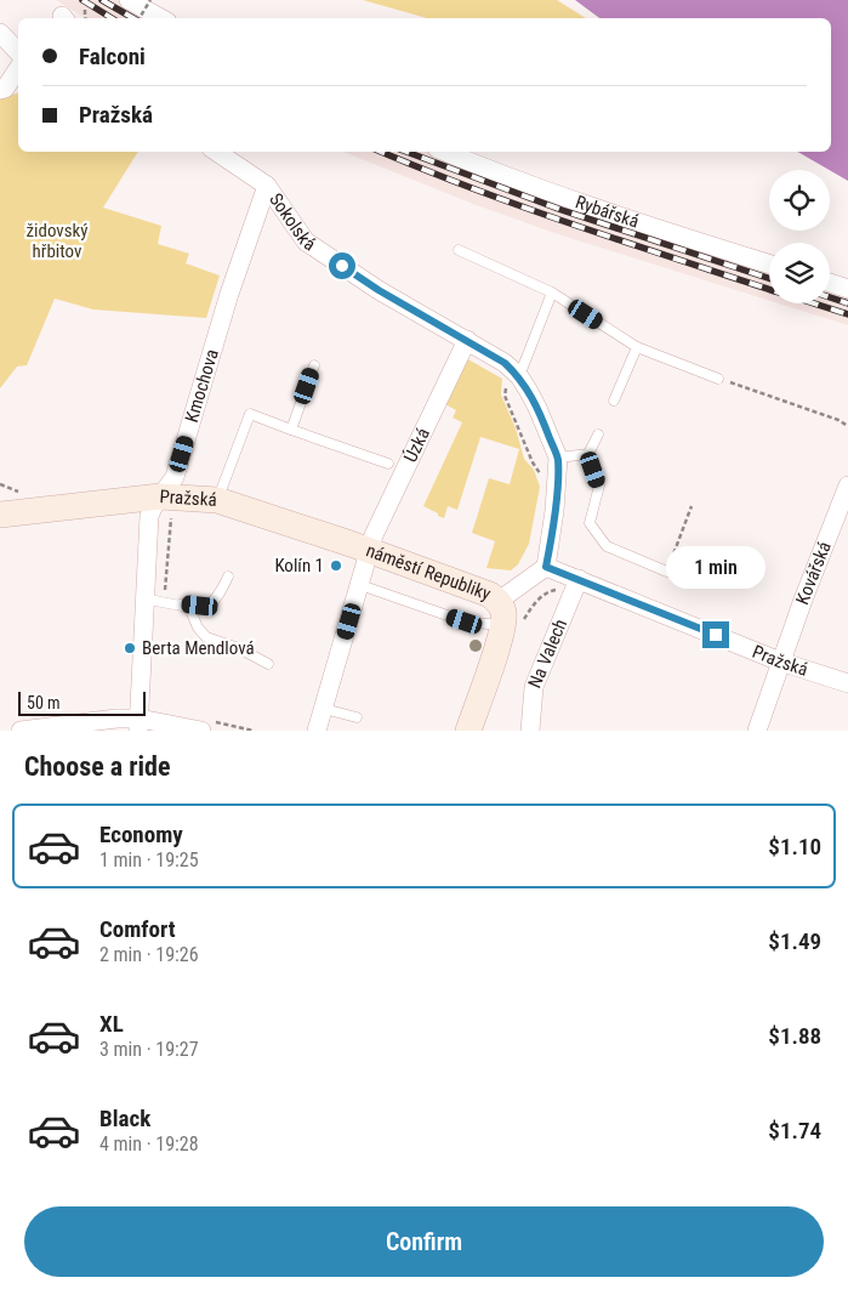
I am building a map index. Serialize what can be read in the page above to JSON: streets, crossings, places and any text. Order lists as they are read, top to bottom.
{
  "streets": {
    "street": [
      "Rybářská",
      "Sokolská",
      "Kmochova",
      "Úzká",
      "Pražská",
      "Kovářská",
      "náměstí Republiky",
      "Na Valech"
    ]
  },
  "crossings": [
    ["Sokolská", "Kmochova"],
    ["Sokolská", "Úzká"],
    ["Sokolská", "Pražská"],
    ["Kmochova", "Pražská"],
    ["Úzká", "Pražská"],
    ["Úzká", "náměstí Republiky"],
    ["Pražská", "Kovářská"],
    ["Pražská", "náměstí Republiky"],
    ["Pražská", "Na Valech"]
  ],
  "parks": ["židovský hřbitov"],
  "places": ["Kolín 1", "Berta Mendlová"],
  "scale_bar": "50 m",
  "page": {
    "banner": ["Falconi", "Pražská"],
    "bubble": "1 min",
    "scale": "50 m",
    "heading": "Choose a ride",
    "list": [
      {
        "name": "Economy",
        "note": "1 min · 19:25",
        "value": "$1.10"
      },
      {
        "name": "Comfort",
        "note": "2 min · 19:26",
        "value": "$1.49"
      },
      {
        "name": "XL",
        "note": "3 min · 19:27",
        "value": "$1.88"
      },
      {
        "name": "Black",
        "note": "4 min · 19:28",
        "value": "$1.74"
      }
    ],
    "buttons": "Confirm"
  }
}
